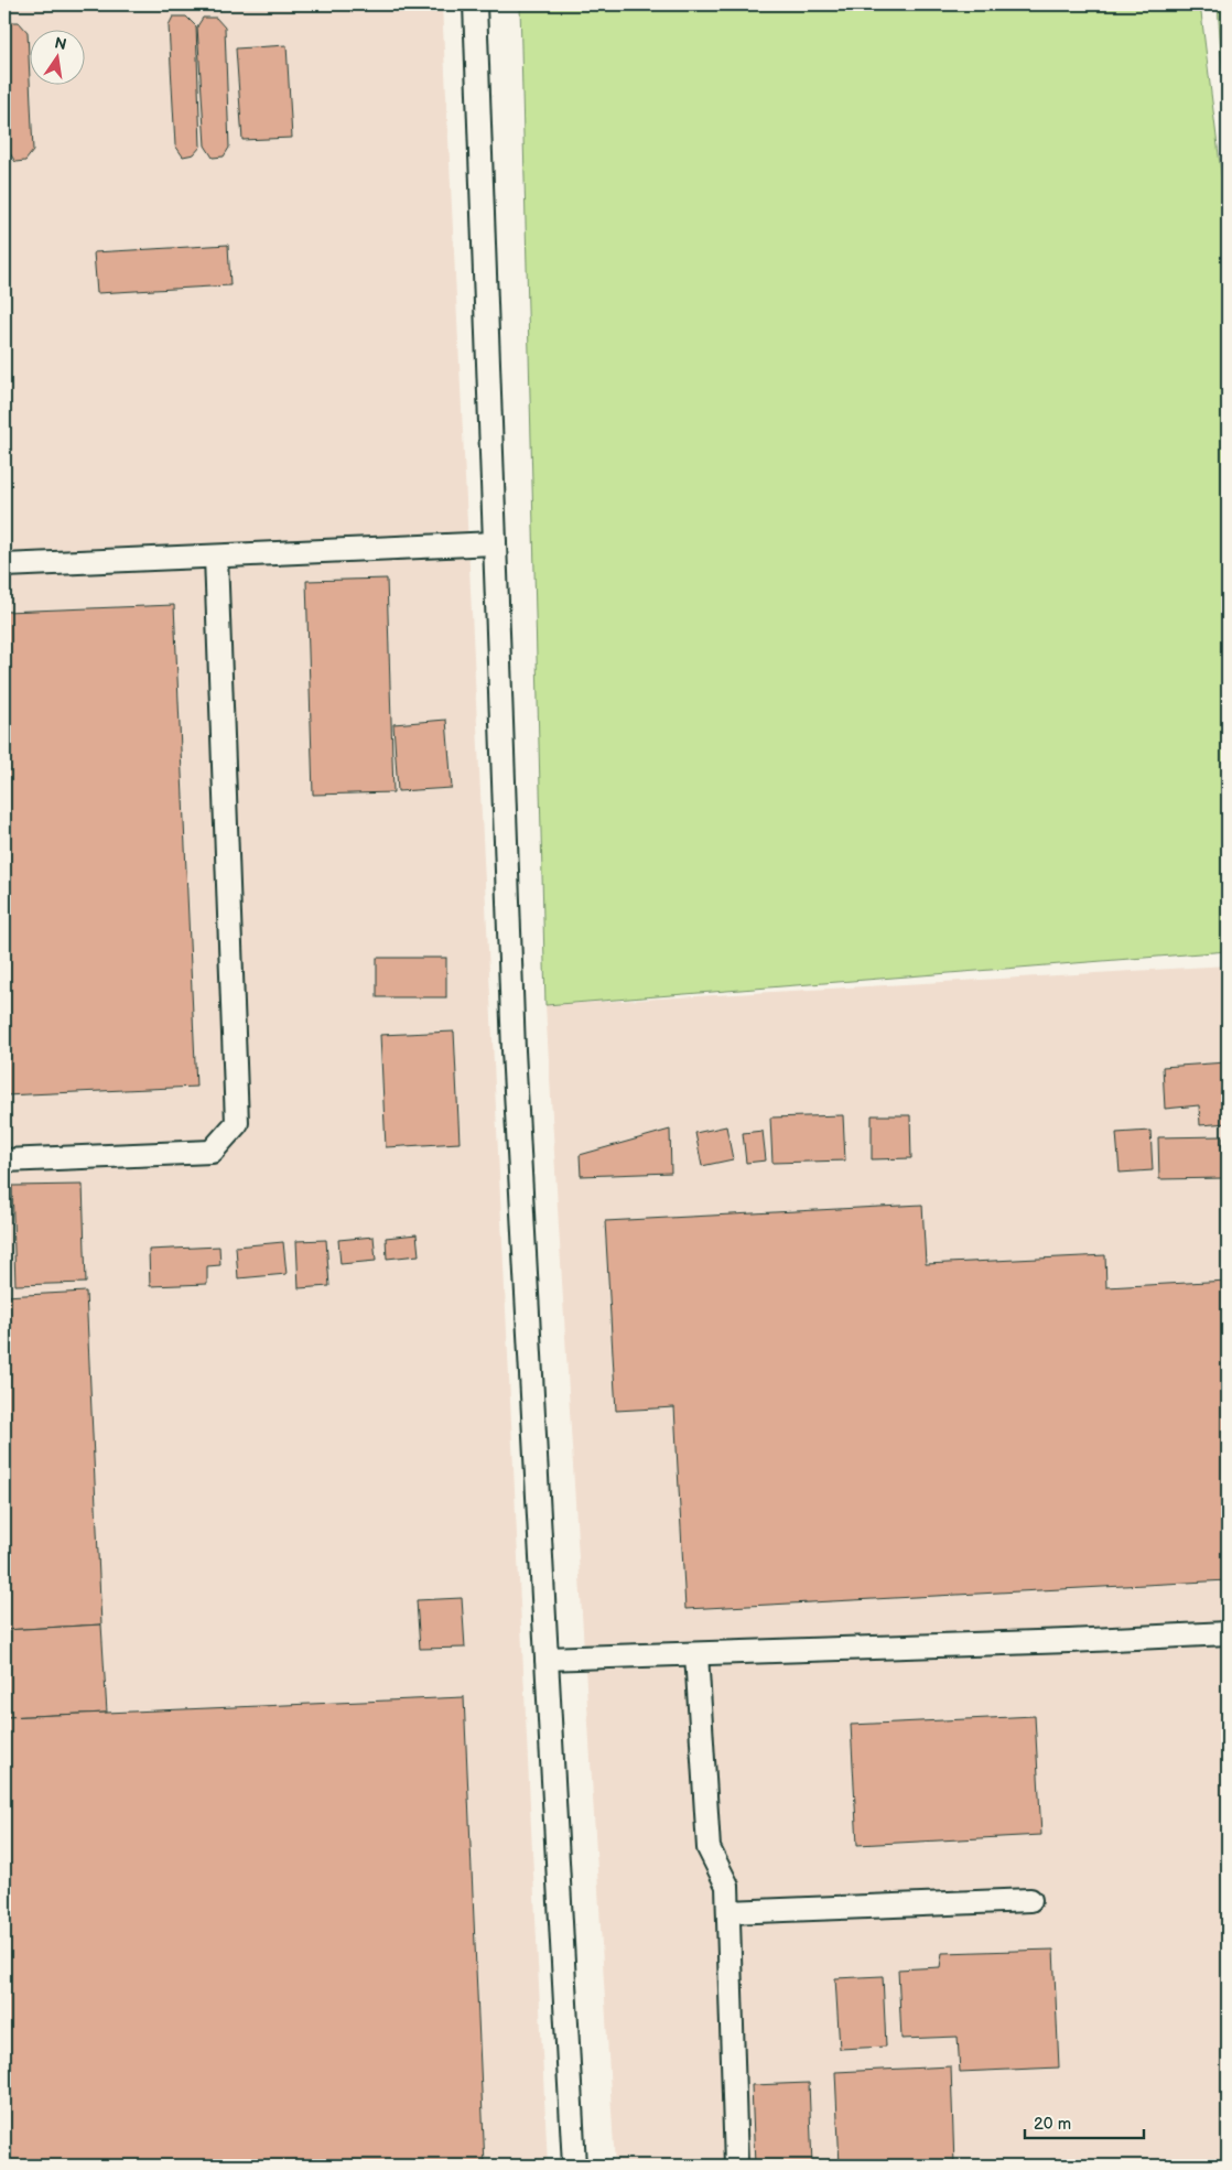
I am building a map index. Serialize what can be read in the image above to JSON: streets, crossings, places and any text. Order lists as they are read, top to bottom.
{
  "scale_bar": "20 m",
  "north": "top"
}
